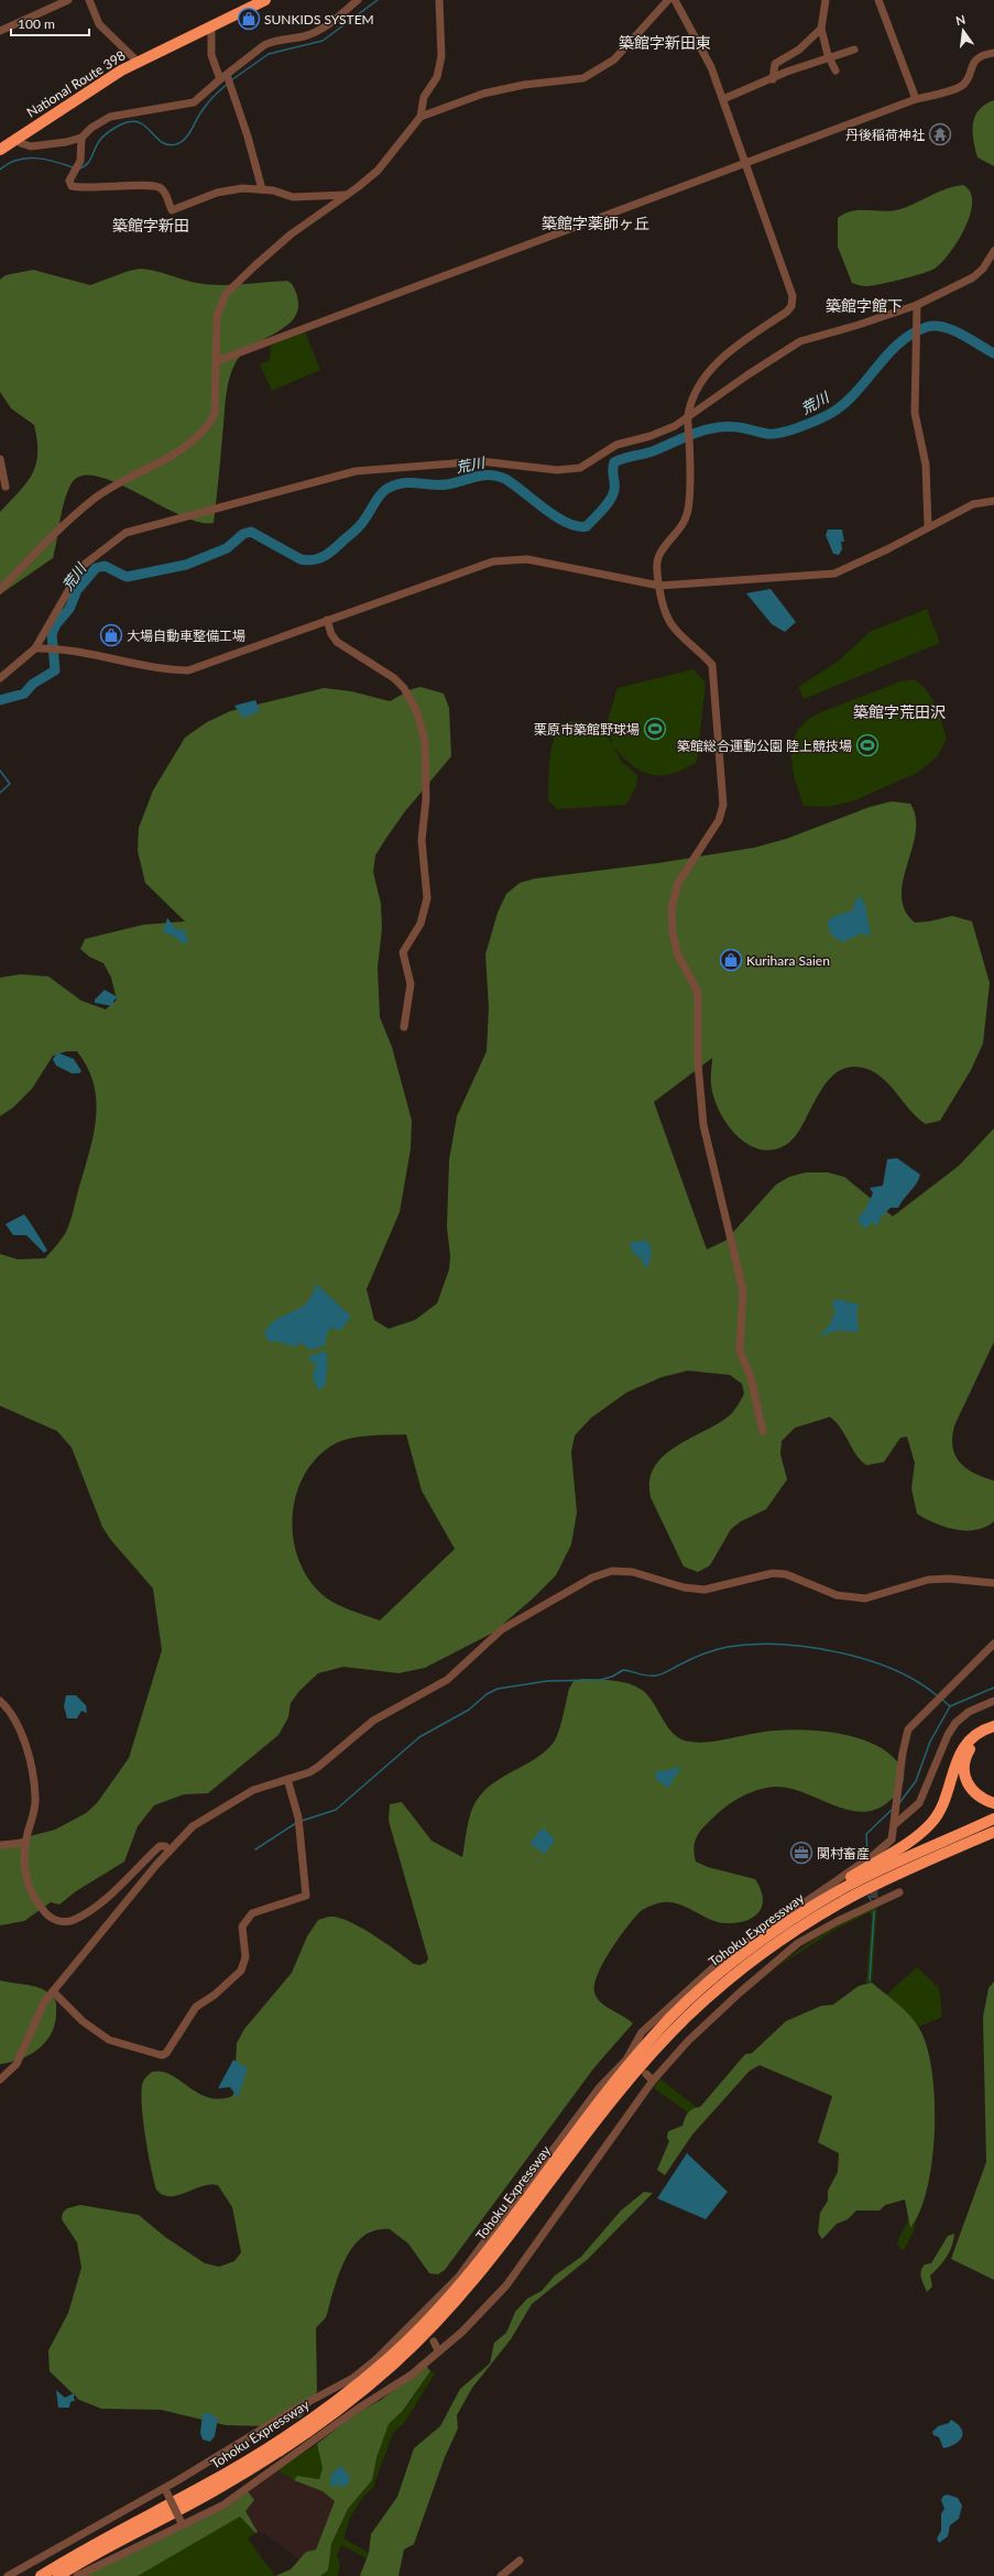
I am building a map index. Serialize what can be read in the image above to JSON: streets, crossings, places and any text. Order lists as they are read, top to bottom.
{
  "streets": {
    "highway": ["National Route 398", "Tohoku Expressway"]
  },
  "districts": [
    "築館字新田東",
    "築館字薬師ヶ丘",
    "築館字新田",
    "築館字館下",
    "築館字荒田沢"
  ],
  "water": ["荒川"],
  "places": {
    "shop": ["SUNKIDS SYSTEM", "大場自動車整備工場", "Kurihara Saien"],
    "temple": ["丹後稲荷神社"],
    "sports": ["栗原市築館野球場", "築館総合運動公園 陸上競技場"],
    "office": ["関村畜産"]
  },
  "scale_bar": "100 m",
  "north": "top"
}
